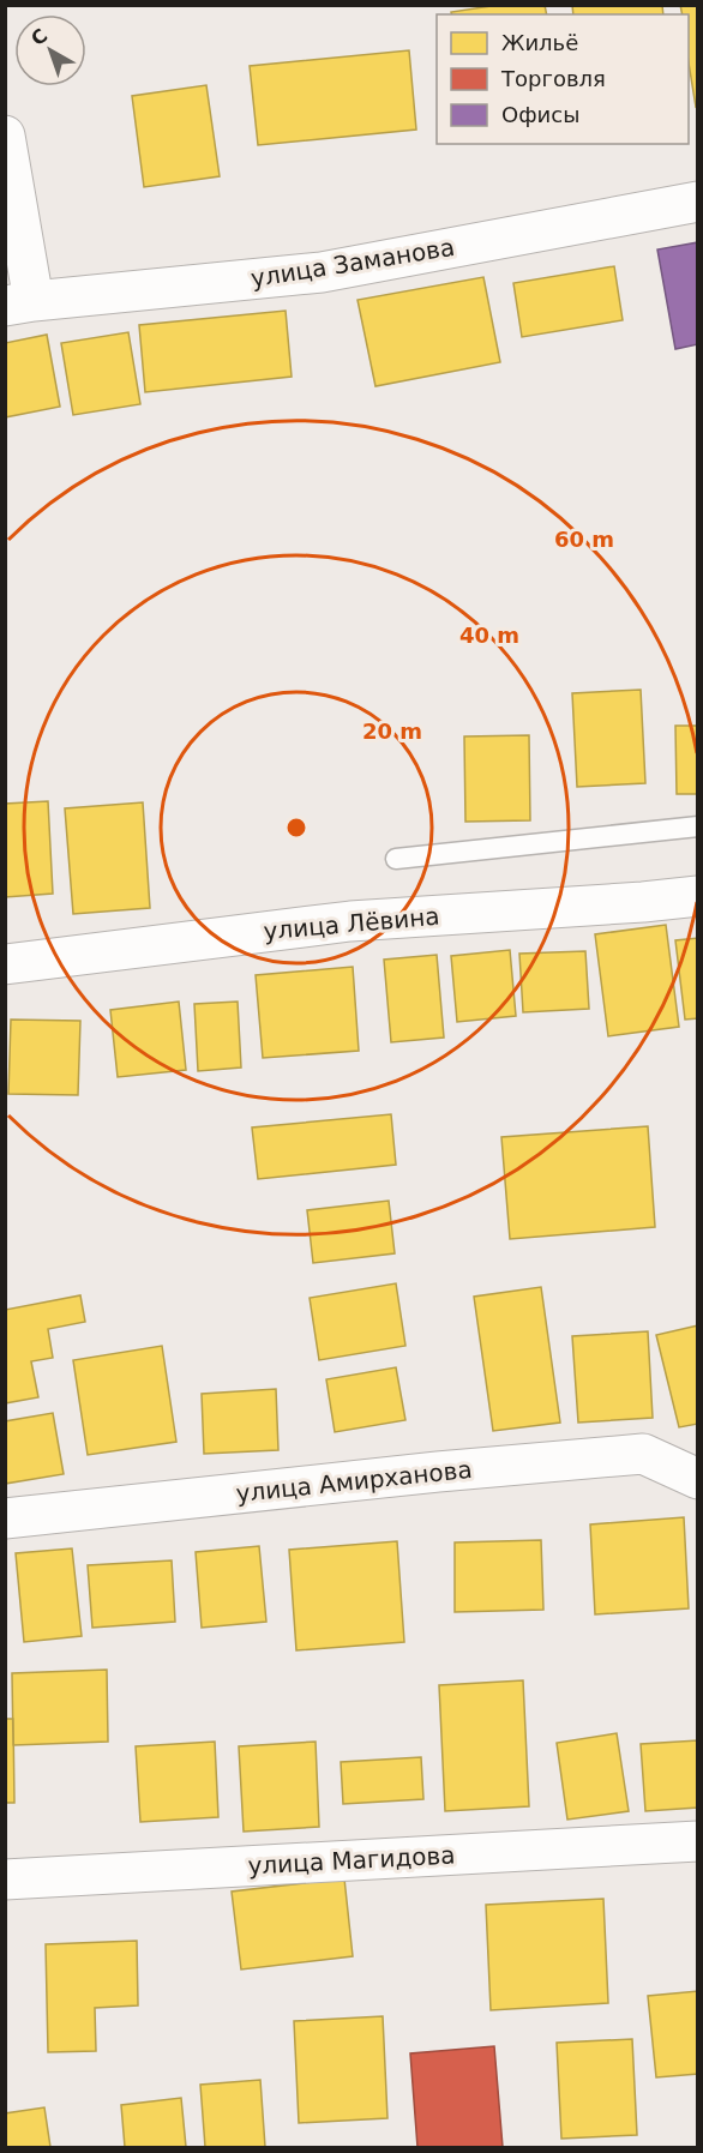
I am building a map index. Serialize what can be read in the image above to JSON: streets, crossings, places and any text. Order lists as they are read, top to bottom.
{
  "streets": {
    "street": [
      "улица Заманова",
      "улица Лёвина",
      "улица Амирханова",
      "улица Магидова"
    ]
  },
  "legend": ["Жильё", "Торговля", "Офисы"],
  "north": "top left",
  "rings": ["60 m", "40 m", "20 m"]
}
